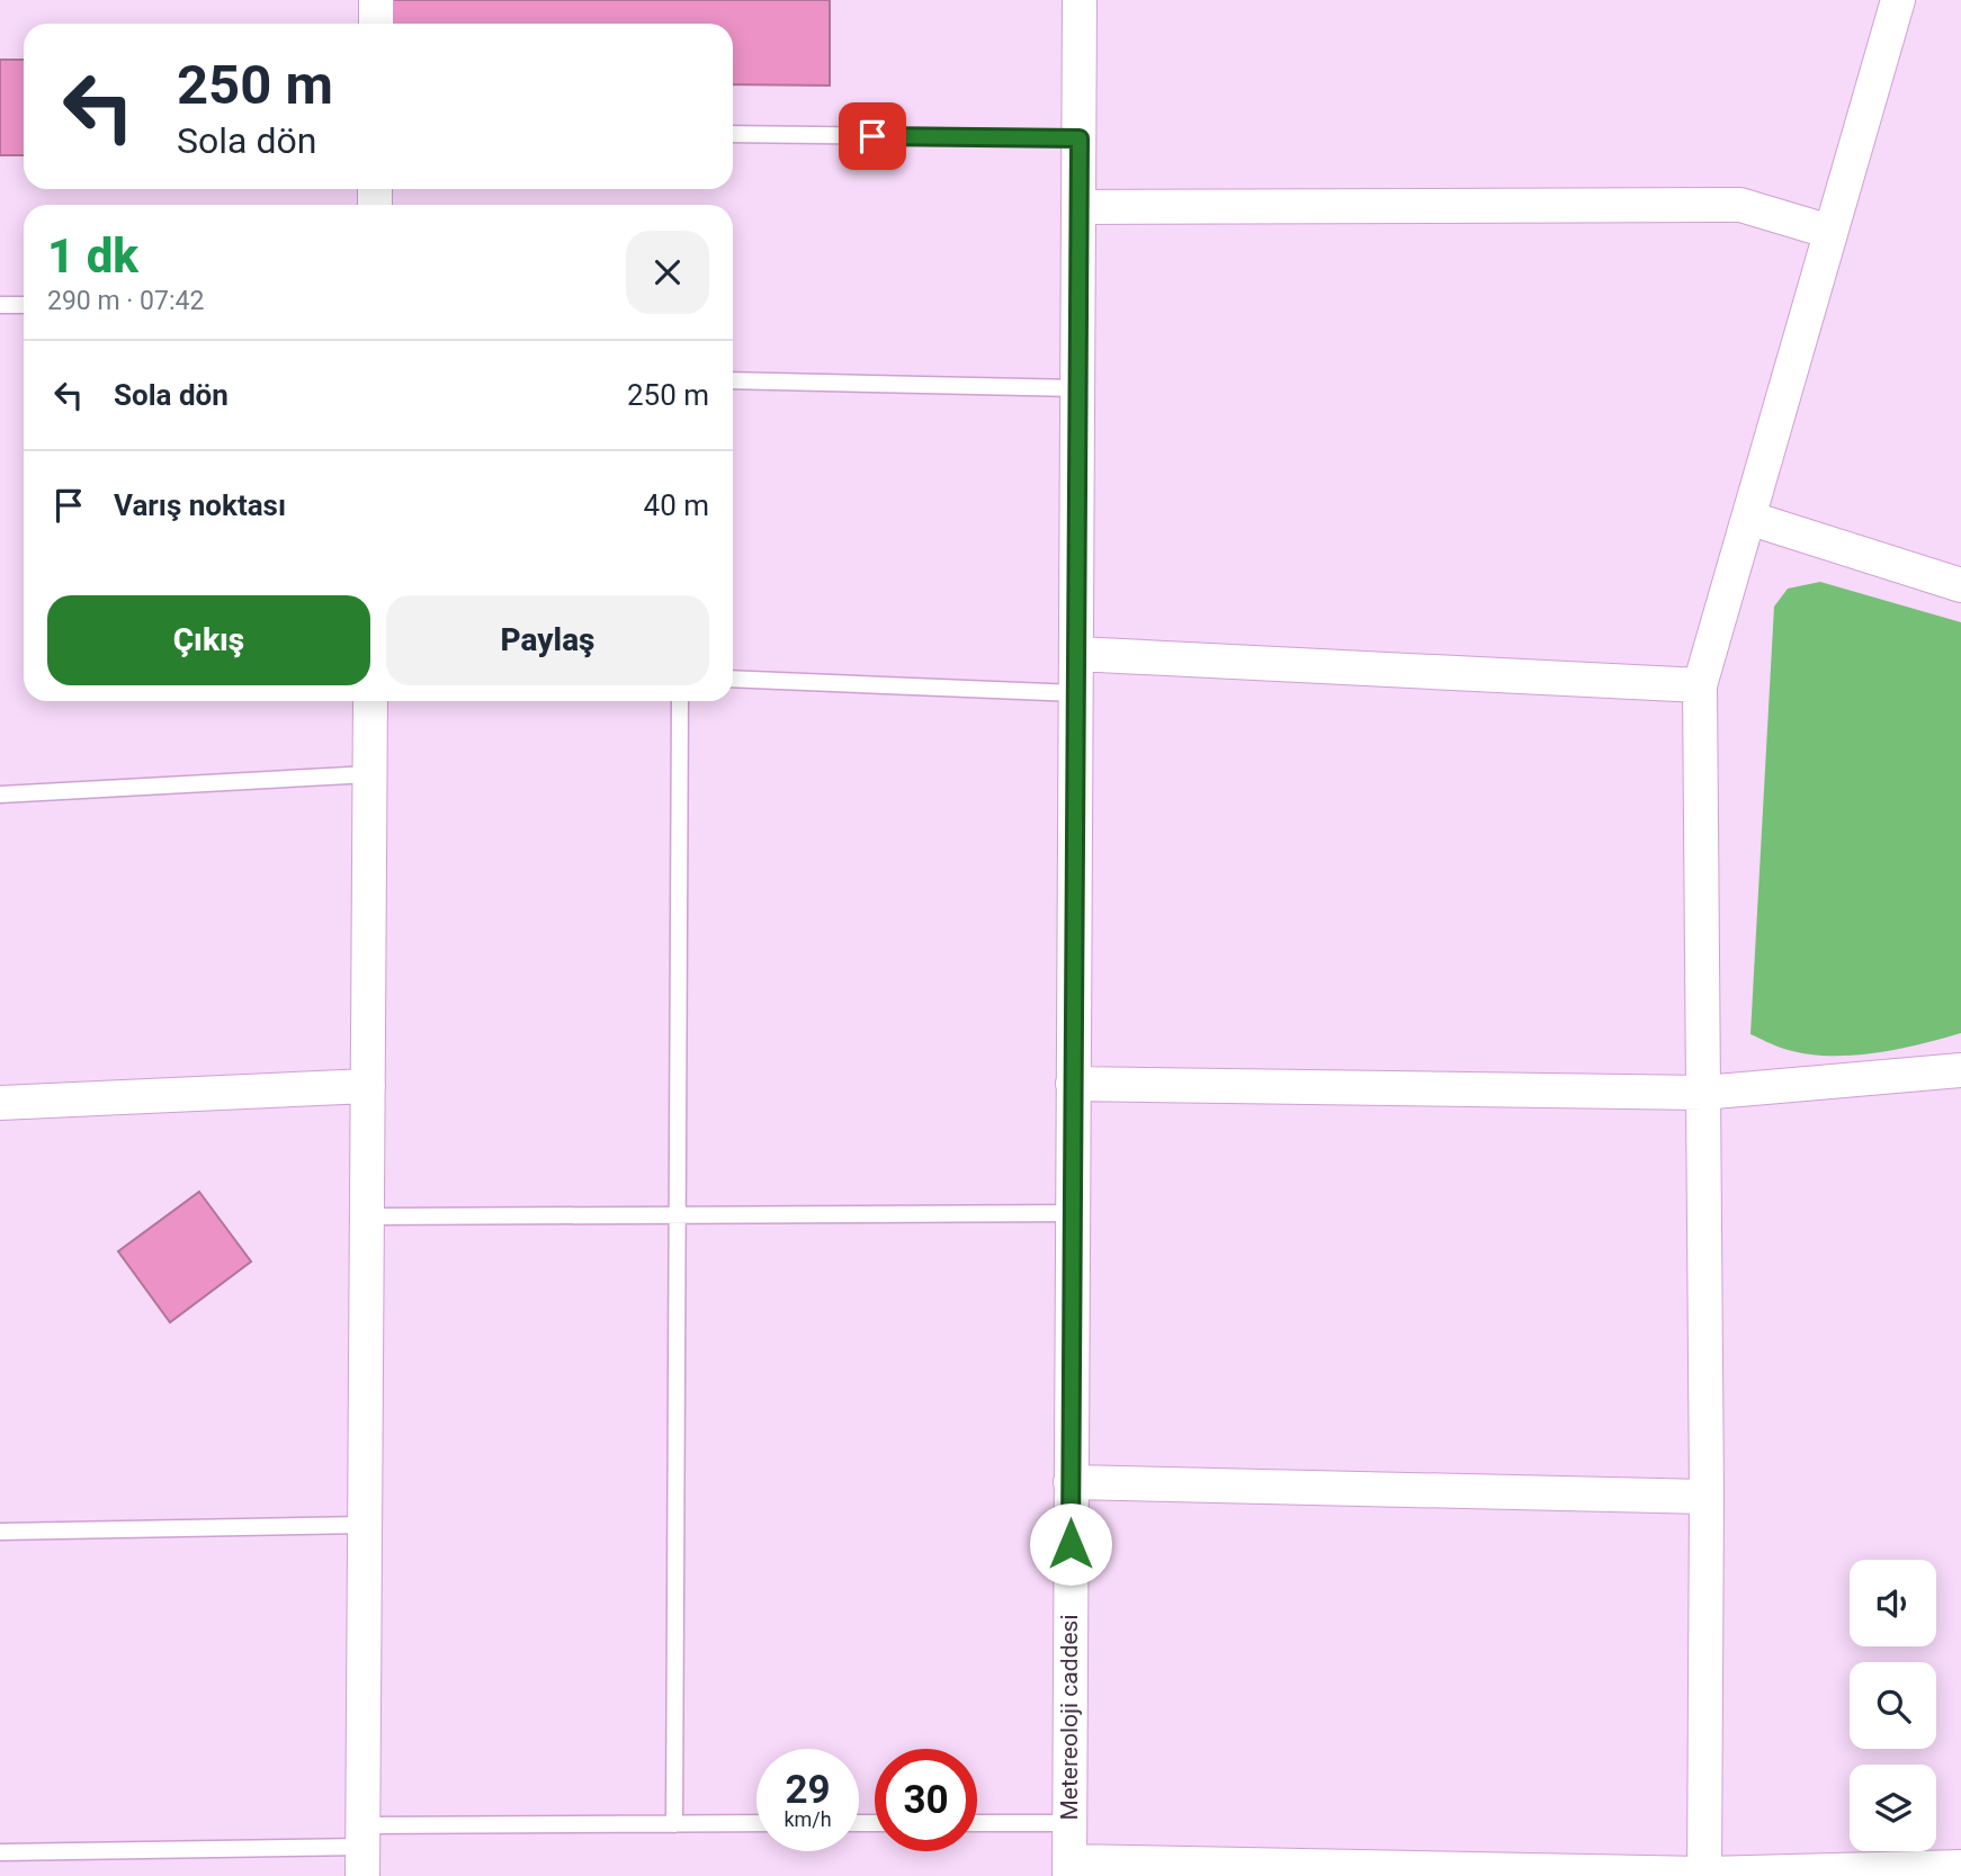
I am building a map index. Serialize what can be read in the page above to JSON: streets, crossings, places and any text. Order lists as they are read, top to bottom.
{
  "streets": {
    "street": ["Metereoloji caddesi"]
  },
  "page": {
    "turn": ["250 m", "Sola dön"],
    "heading": ["1 dk", "290 m · 07:42"],
    "list": [
      {
        "name": "Sola dön",
        "value": "250 m"
      },
      {
        "name": "Varış noktası",
        "value": "40 m"
      }
    ],
    "buttons": ["Çıkış", "Paylaş"],
    "speed": "29 km/h",
    "limit": "30"
  }
}
